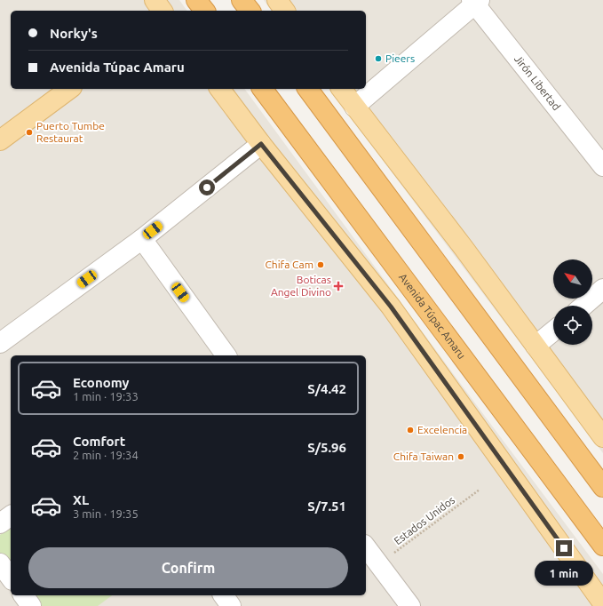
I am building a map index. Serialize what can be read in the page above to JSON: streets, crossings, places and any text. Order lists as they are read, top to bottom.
{
  "streets": {
    "highway": ["Avenida Túpac Amaru"],
    "street": ["Jirón Libertad"],
    "path": ["Estados Unidos"]
  },
  "places": {
    "other": [
      "Pieers",
      "Puerto Tumbe Restaurat",
      "Chifa Cam",
      "Excelencia",
      "Chifa Taiwan"
    ],
    "health": ["Boticas Angel Divino"]
  },
  "north": "top left",
  "page": {
    "banner": ["Norky's", "Avenida Túpac Amaru"],
    "list": [
      {
        "name": "Economy",
        "note": "1 min · 19:33",
        "value": "S/4.42"
      },
      {
        "name": "Comfort",
        "note": "2 min · 19:34",
        "value": "S/5.96"
      },
      {
        "name": "XL",
        "note": "3 min · 19:35",
        "value": "S/7.51"
      }
    ],
    "buttons": "Confirm",
    "bubble": "1 min"
  }
}
